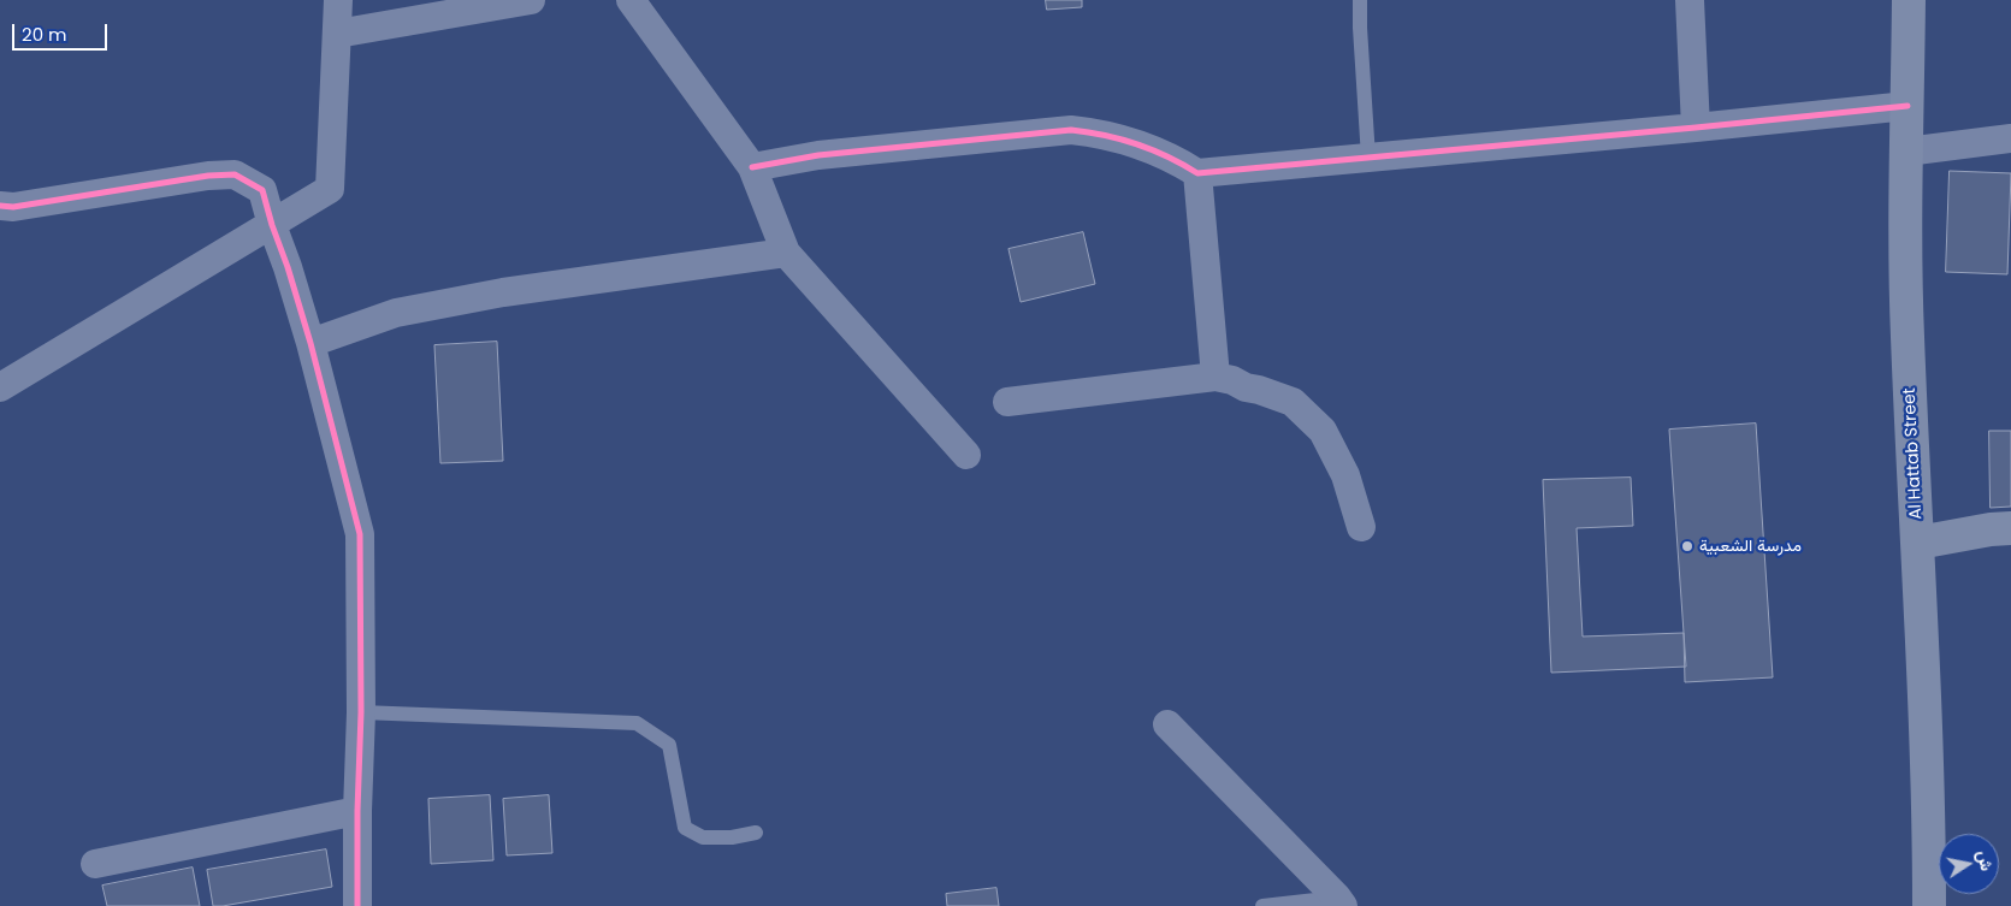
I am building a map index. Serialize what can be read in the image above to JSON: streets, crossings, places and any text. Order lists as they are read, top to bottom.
{
  "streets": {
    "street": ["Al Hattab Street"]
  },
  "places": ["مدرسة الشعبية"],
  "scale_bar": "20 m",
  "north": "right"
}
